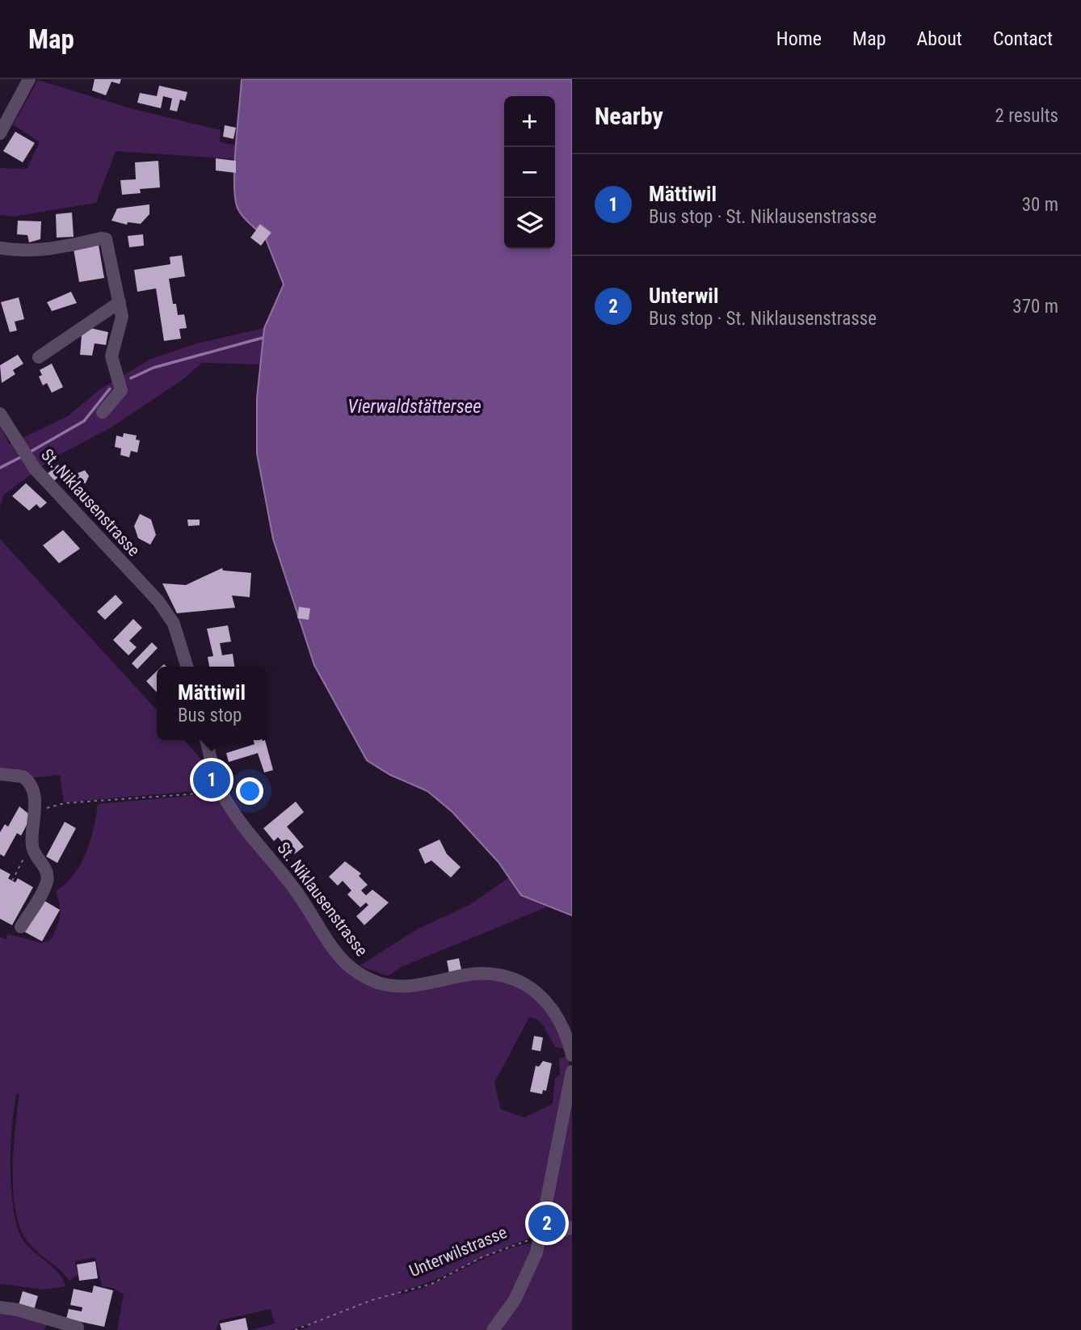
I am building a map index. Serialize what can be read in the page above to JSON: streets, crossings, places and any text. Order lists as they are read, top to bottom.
{
  "streets": {
    "street": ["St. Niklausenstrasse"],
    "path": ["Unterwilstrasse"]
  },
  "water": ["Vierwaldstättersee"],
  "page": {
    "header": "Map",
    "nav": [
      "Home",
      "Map",
      "About",
      "Contact"
    ],
    "heading": ["Nearby", "2 results"],
    "map_buttons": ["+", "−"],
    "list": [
      {
        "mark": "1",
        "name": "Mättiwil",
        "note": "Bus stop · St. Niklausenstrasse",
        "value": "30 m"
      },
      {
        "mark": "2",
        "name": "Unterwil",
        "note": "Bus stop · St. Niklausenstrasse",
        "value": "370 m"
      }
    ],
    "popup": ["Mättiwil", "Bus stop"],
    "pins": ["1", "2"]
  }
}
